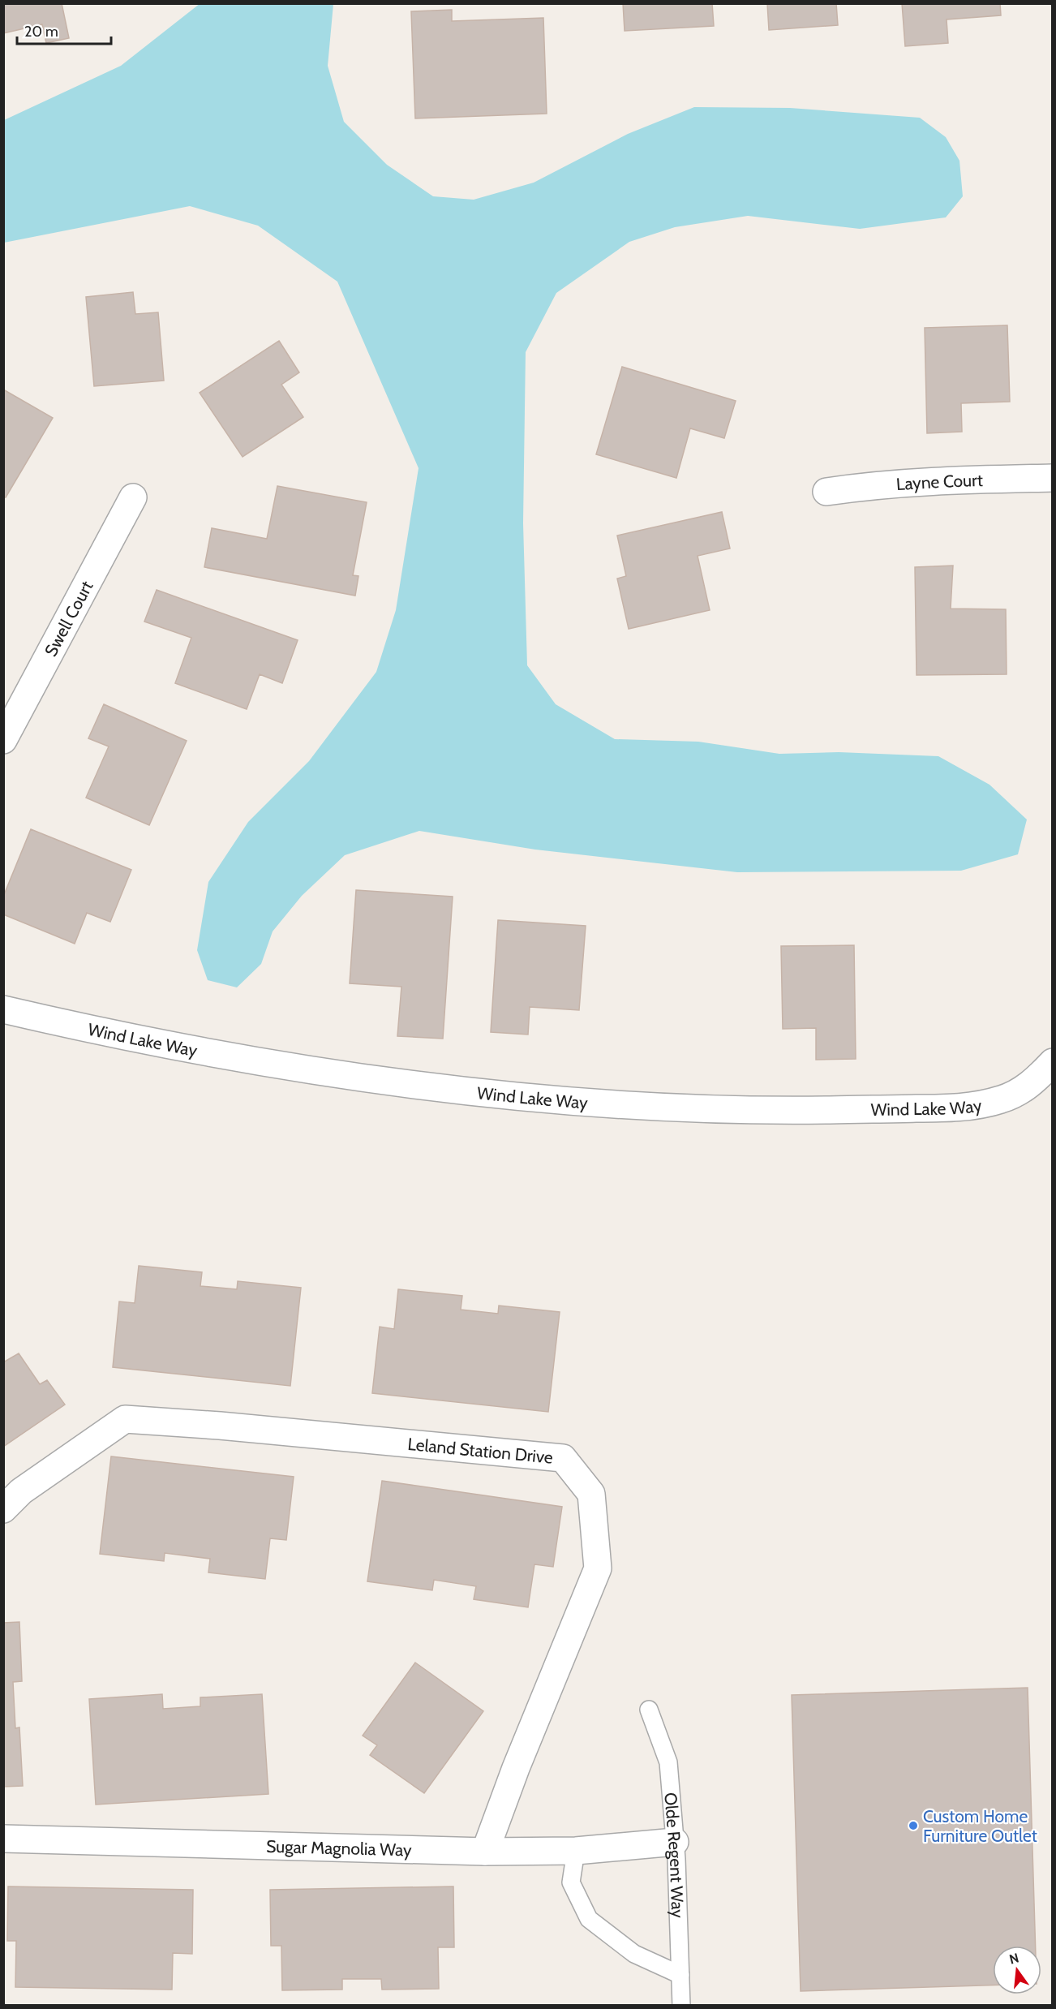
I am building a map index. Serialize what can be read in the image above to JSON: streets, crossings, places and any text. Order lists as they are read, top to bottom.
{
  "streets": {
    "street": [
      "Layne Court",
      "Swell Court",
      "Wind Lake Way",
      "Leland Station Drive",
      "Sugar Magnolia Way"
    ],
    "lane": ["Olde Regent Way"]
  },
  "crossings": [
    ["Leland Station Drive", "Sugar Magnolia Way"],
    ["Sugar Magnolia Way", "Olde Regent Way"]
  ],
  "places": ["Custom Home Furniture Outlet"],
  "scale_bar": "20 m",
  "north": "top"
}
